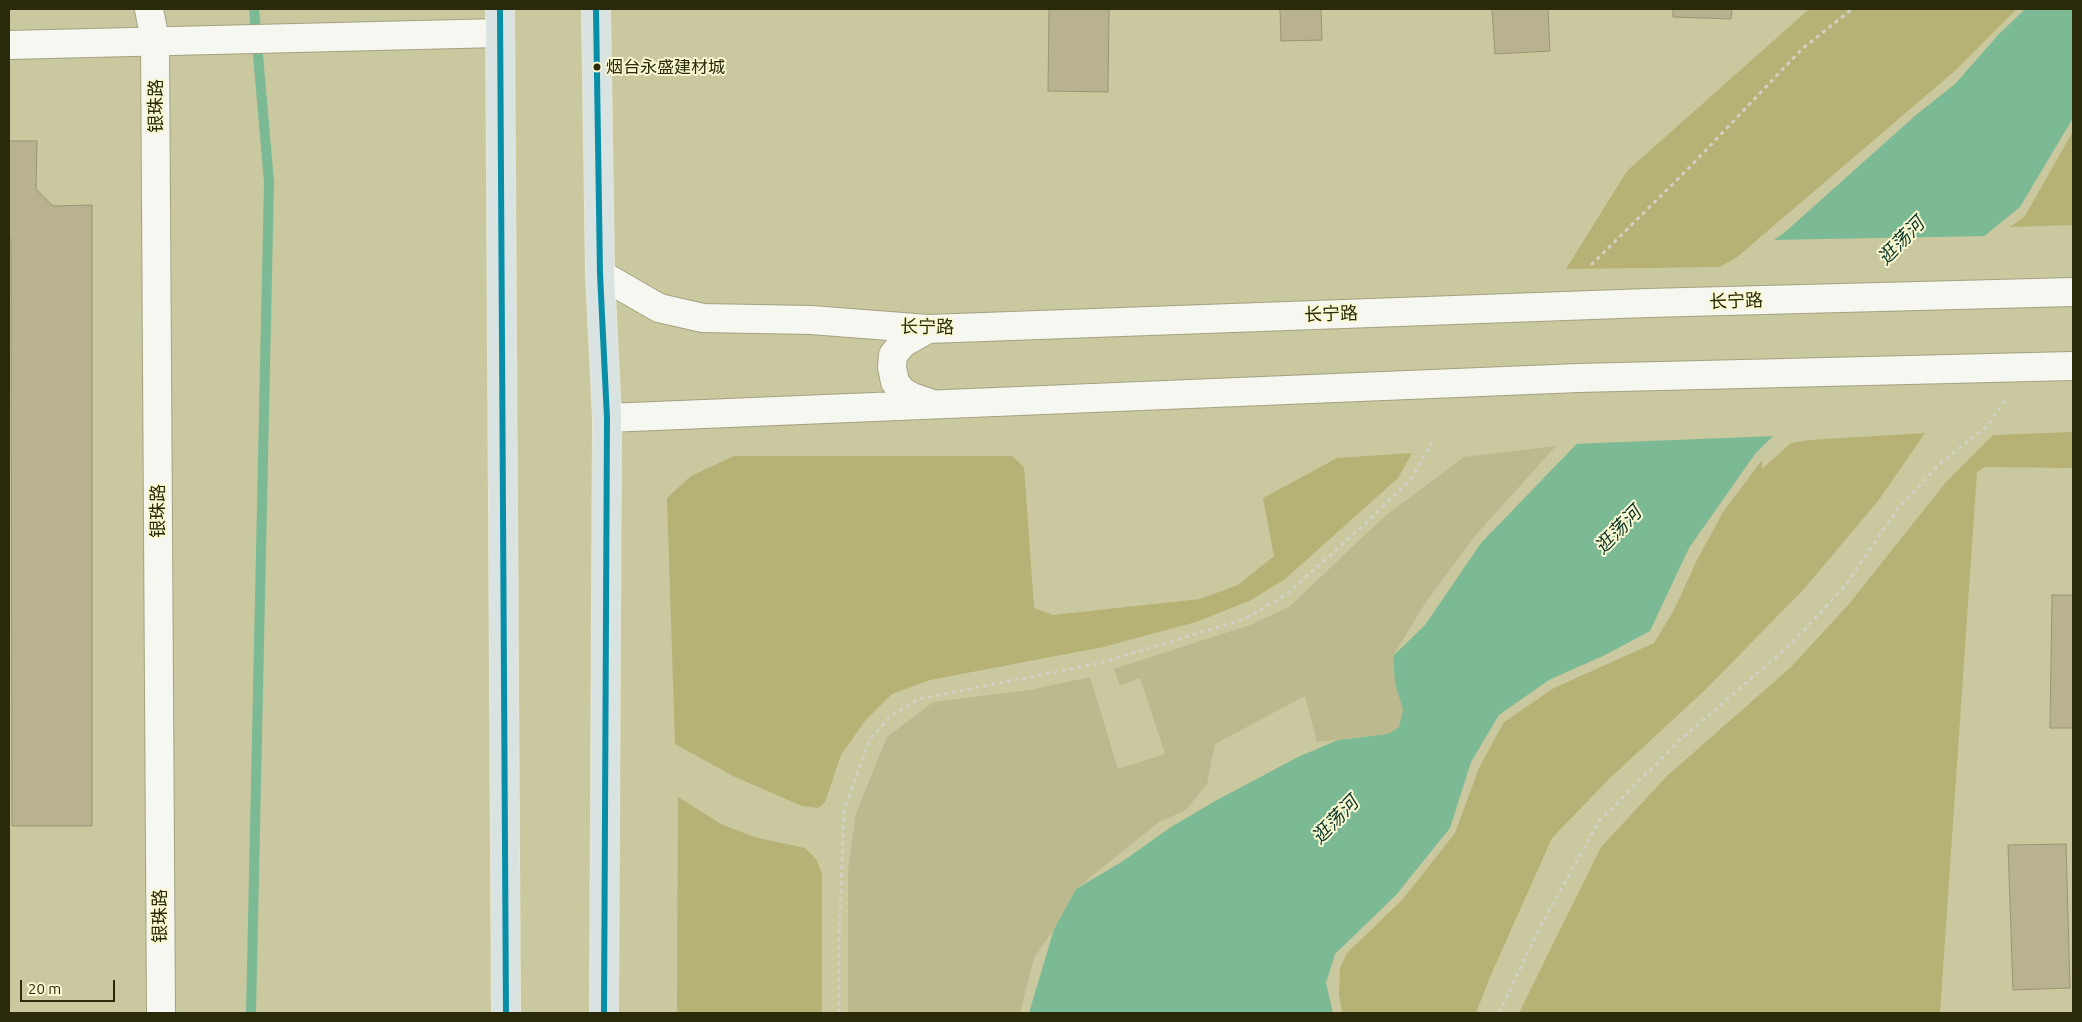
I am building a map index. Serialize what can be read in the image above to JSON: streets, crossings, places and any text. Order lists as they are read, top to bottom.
{
  "streets": {
    "street": ["银珠路", "长宁路"]
  },
  "water": ["逛荡河"],
  "places": ["烟台永盛建材城"],
  "scale_bar": "20 m"
}
